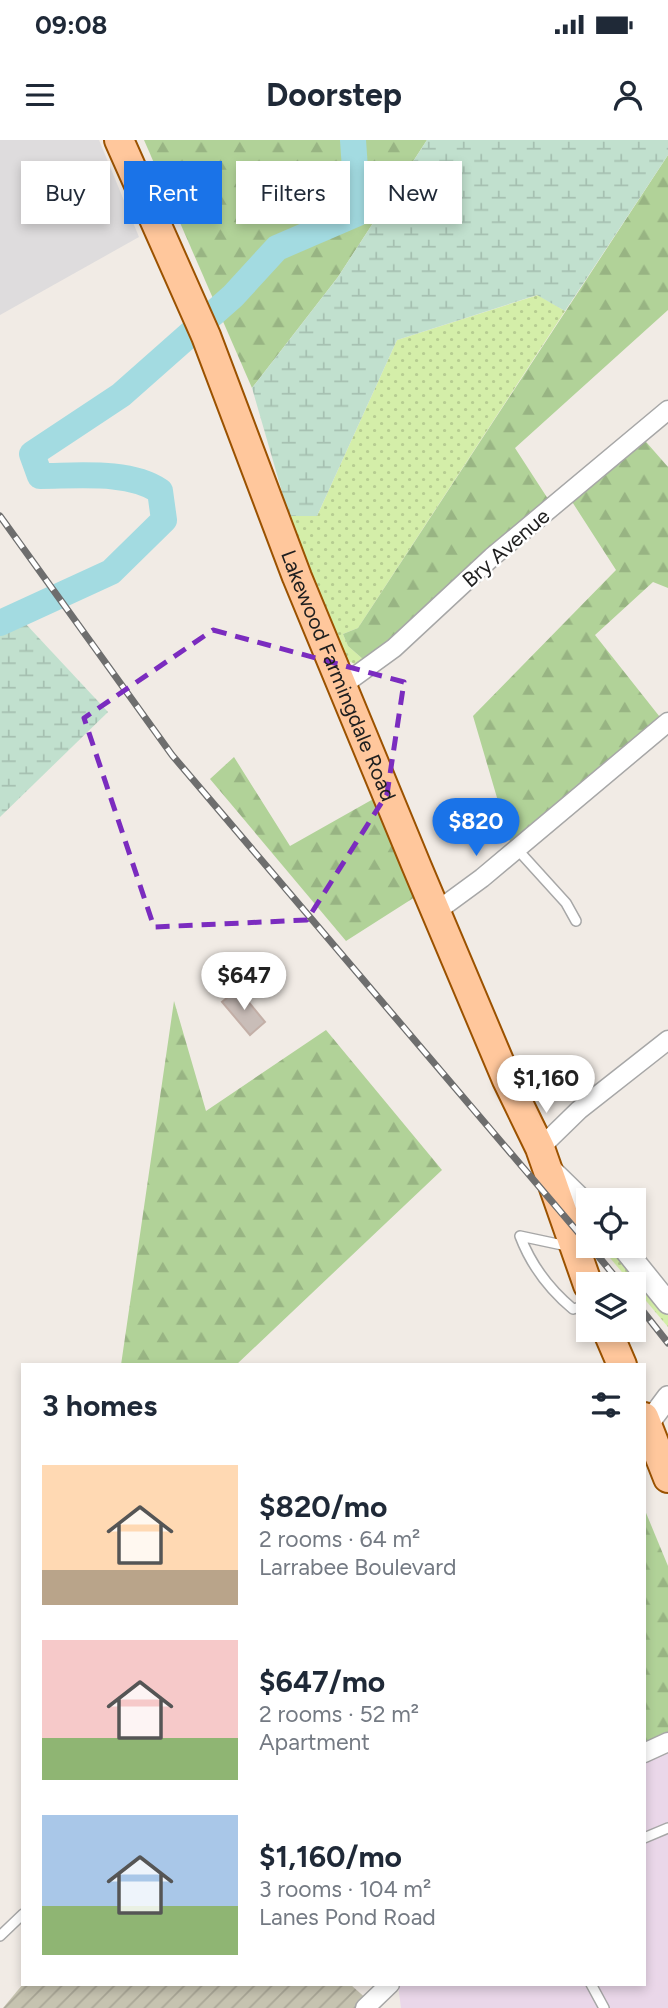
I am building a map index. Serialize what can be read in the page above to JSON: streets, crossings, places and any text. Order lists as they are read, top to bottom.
{
  "streets": {
    "main road": ["Lakewood Farmingdale Road"],
    "street": ["Bry Avenue"]
  },
  "crossings": [
    ["Bry Avenue", "Lakewood Farmingdale Road"]
  ],
  "page": {
    "status": "09:08",
    "header": "Doorstep",
    "chip": [
      "Buy",
      "Rent",
      "Filters",
      "New"
    ],
    "price": ["$820", "$647", "$1,160"],
    "heading": "3 homes",
    "list": [
      {
        "name": "$820/mo",
        "note": "2 rooms · 64 m² · Larrabee Boulevard"
      },
      {
        "name": "$647/mo",
        "note": "2 rooms · 52 m² · Apartment"
      },
      {
        "name": "$1,160/mo",
        "note": "3 rooms · 104 m² · Lanes Pond Road"
      }
    ]
  }
}
